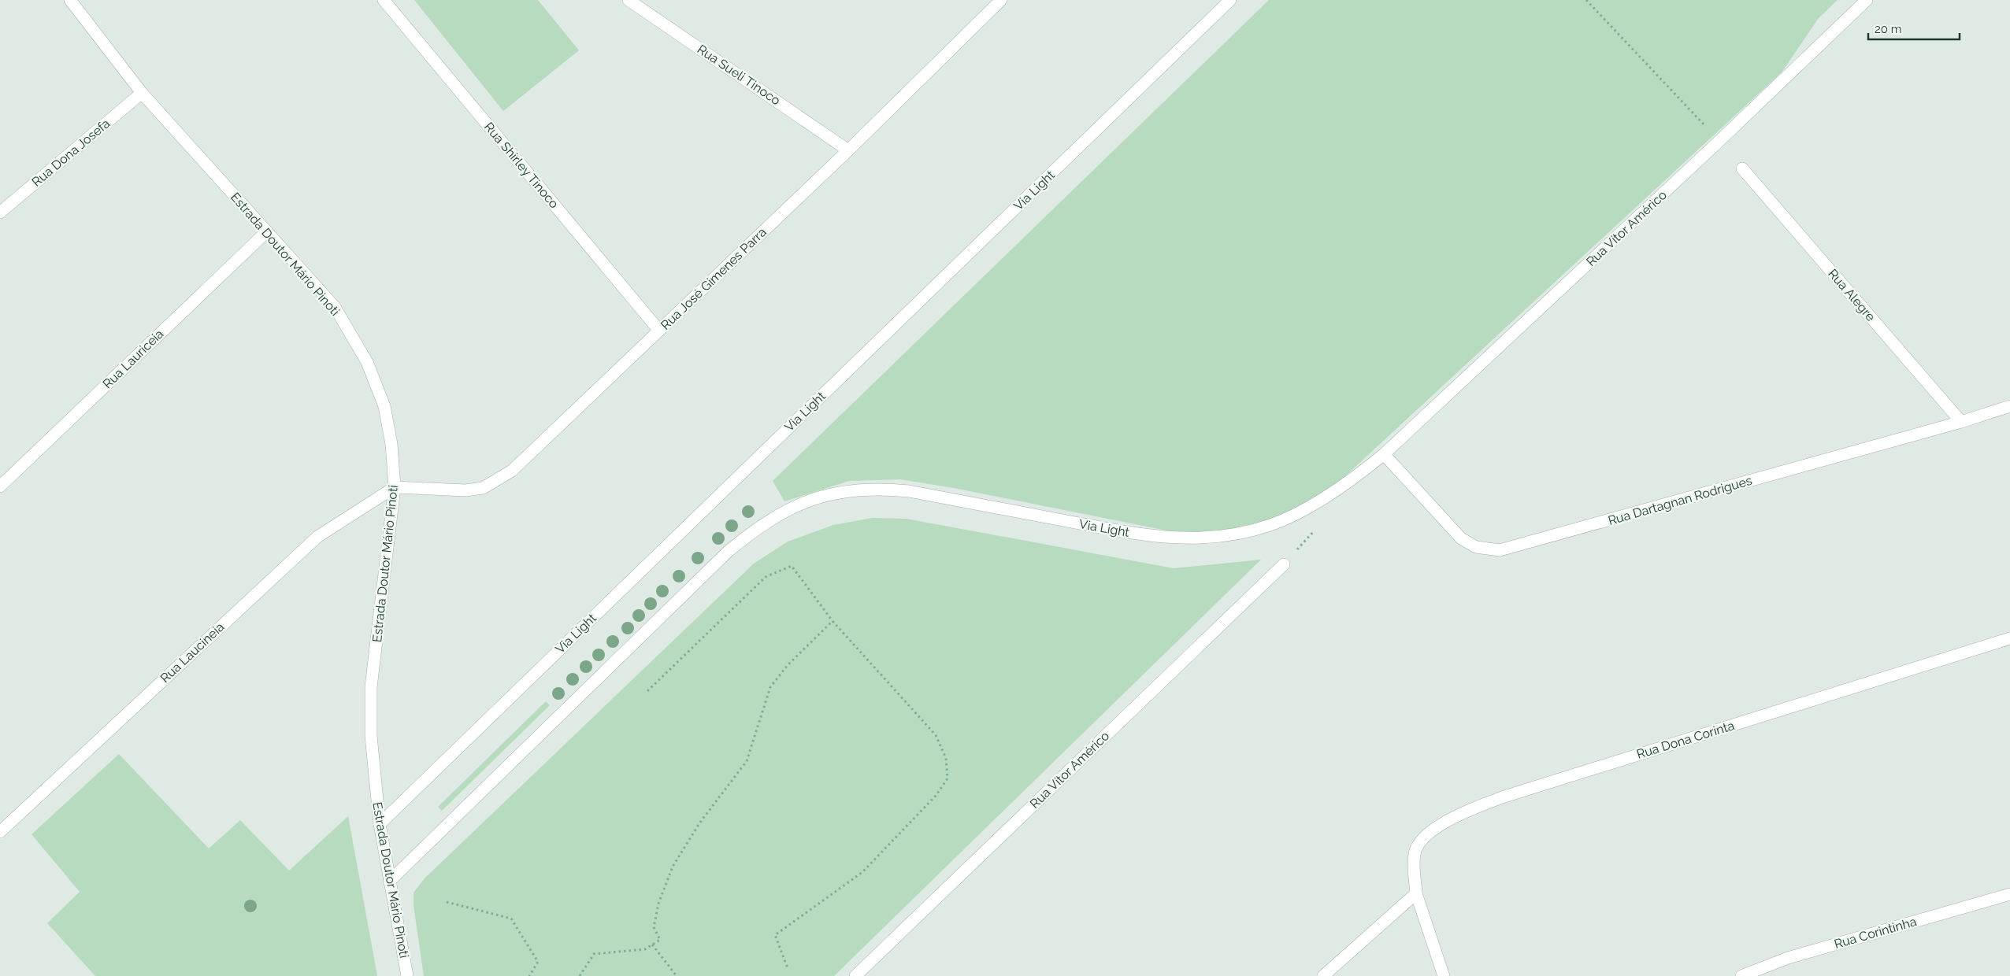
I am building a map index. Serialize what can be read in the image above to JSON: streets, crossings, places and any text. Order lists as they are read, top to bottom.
{
  "streets": {
    "street": [
      "Rua Sueli Tinoco",
      "Rua Dona Josefa",
      "Rua Shirley Tinoco",
      "Via Light",
      "Rua Vítor Américo",
      "Estrada Doutor Mário Pinoti",
      "Rua José Gimenes Parra",
      "Rua Alegre",
      "Rua Lauriceia",
      "Rua Dartagnan Rodrigues",
      "Rua Laucineia",
      "Rua Dona Corinta",
      "Rua Corintinha"
    ]
  },
  "crossings": [
    ["Rua Sueli Tinoco", "Rua José Gimenes Parra"],
    ["Rua Dona Josefa", "Estrada Doutor Mário Pinoti"],
    ["Rua Shirley Tinoco", "Rua José Gimenes Parra"],
    ["Via Light", "Rua Vítor Américo"],
    ["Via Light", "Estrada Doutor Mário Pinoti"],
    ["Via Light", "Rua Dartagnan Rodrigues"],
    ["Rua Vítor Américo", "Rua Dartagnan Rodrigues"],
    ["Estrada Doutor Mário Pinoti", "Rua José Gimenes Parra"],
    ["Estrada Doutor Mário Pinoti", "Rua Lauriceia"],
    ["Estrada Doutor Mário Pinoti", "Rua Laucineia"],
    ["Rua José Gimenes Parra", "Rua Laucineia"],
    ["Rua Alegre", "Rua Dartagnan Rodrigues"]
  ],
  "scale_bar": "20 m"
}
